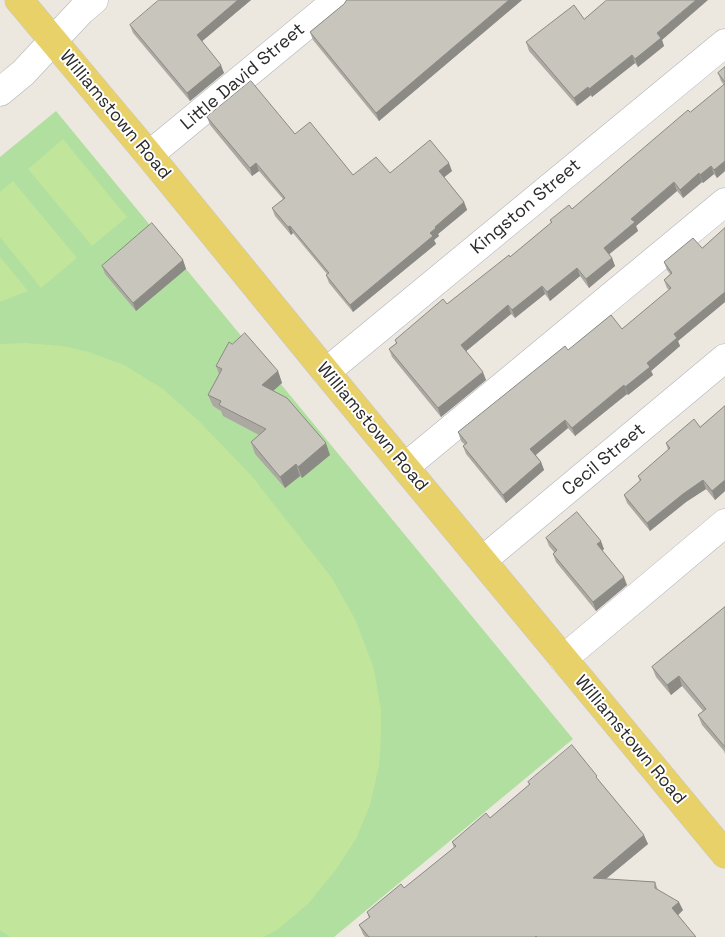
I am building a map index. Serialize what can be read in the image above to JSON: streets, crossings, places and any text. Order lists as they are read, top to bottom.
{
  "streets": {
    "main road": ["Williamstown Road"],
    "street": ["Little David Street", "Kingston Street", "Cecil Street"]
  },
  "crossings": [
    ["Little David Street", "Williamstown Road"],
    ["Williamstown Road", "Kingston Street"],
    ["Williamstown Road", "Cecil Street"]
  ]
}
